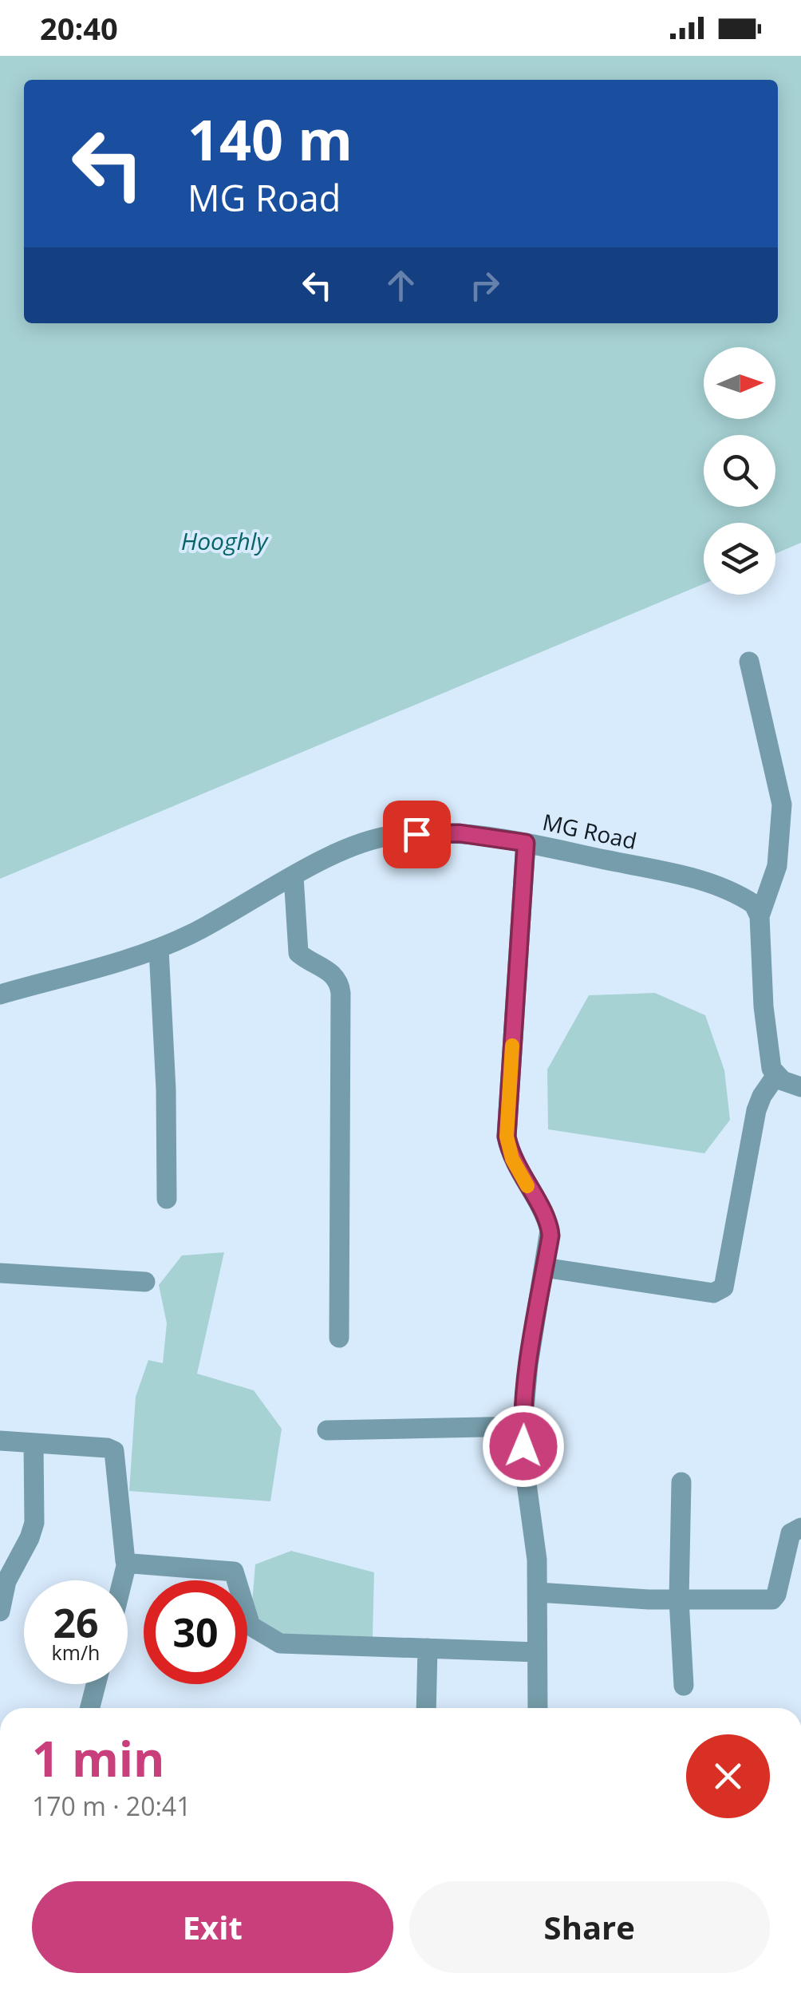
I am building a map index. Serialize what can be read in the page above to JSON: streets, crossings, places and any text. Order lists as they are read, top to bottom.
{
  "streets": {
    "street": ["MG Road"]
  },
  "water": ["Hooghly"],
  "north": "right",
  "page": {
    "status": "20:40",
    "turn": ["140 m", "MG Road"],
    "speed": "26 km/h",
    "limit": "30",
    "heading": ["1 min", "170 m · 20:41"],
    "buttons": ["Exit", "Share"]
  }
}
